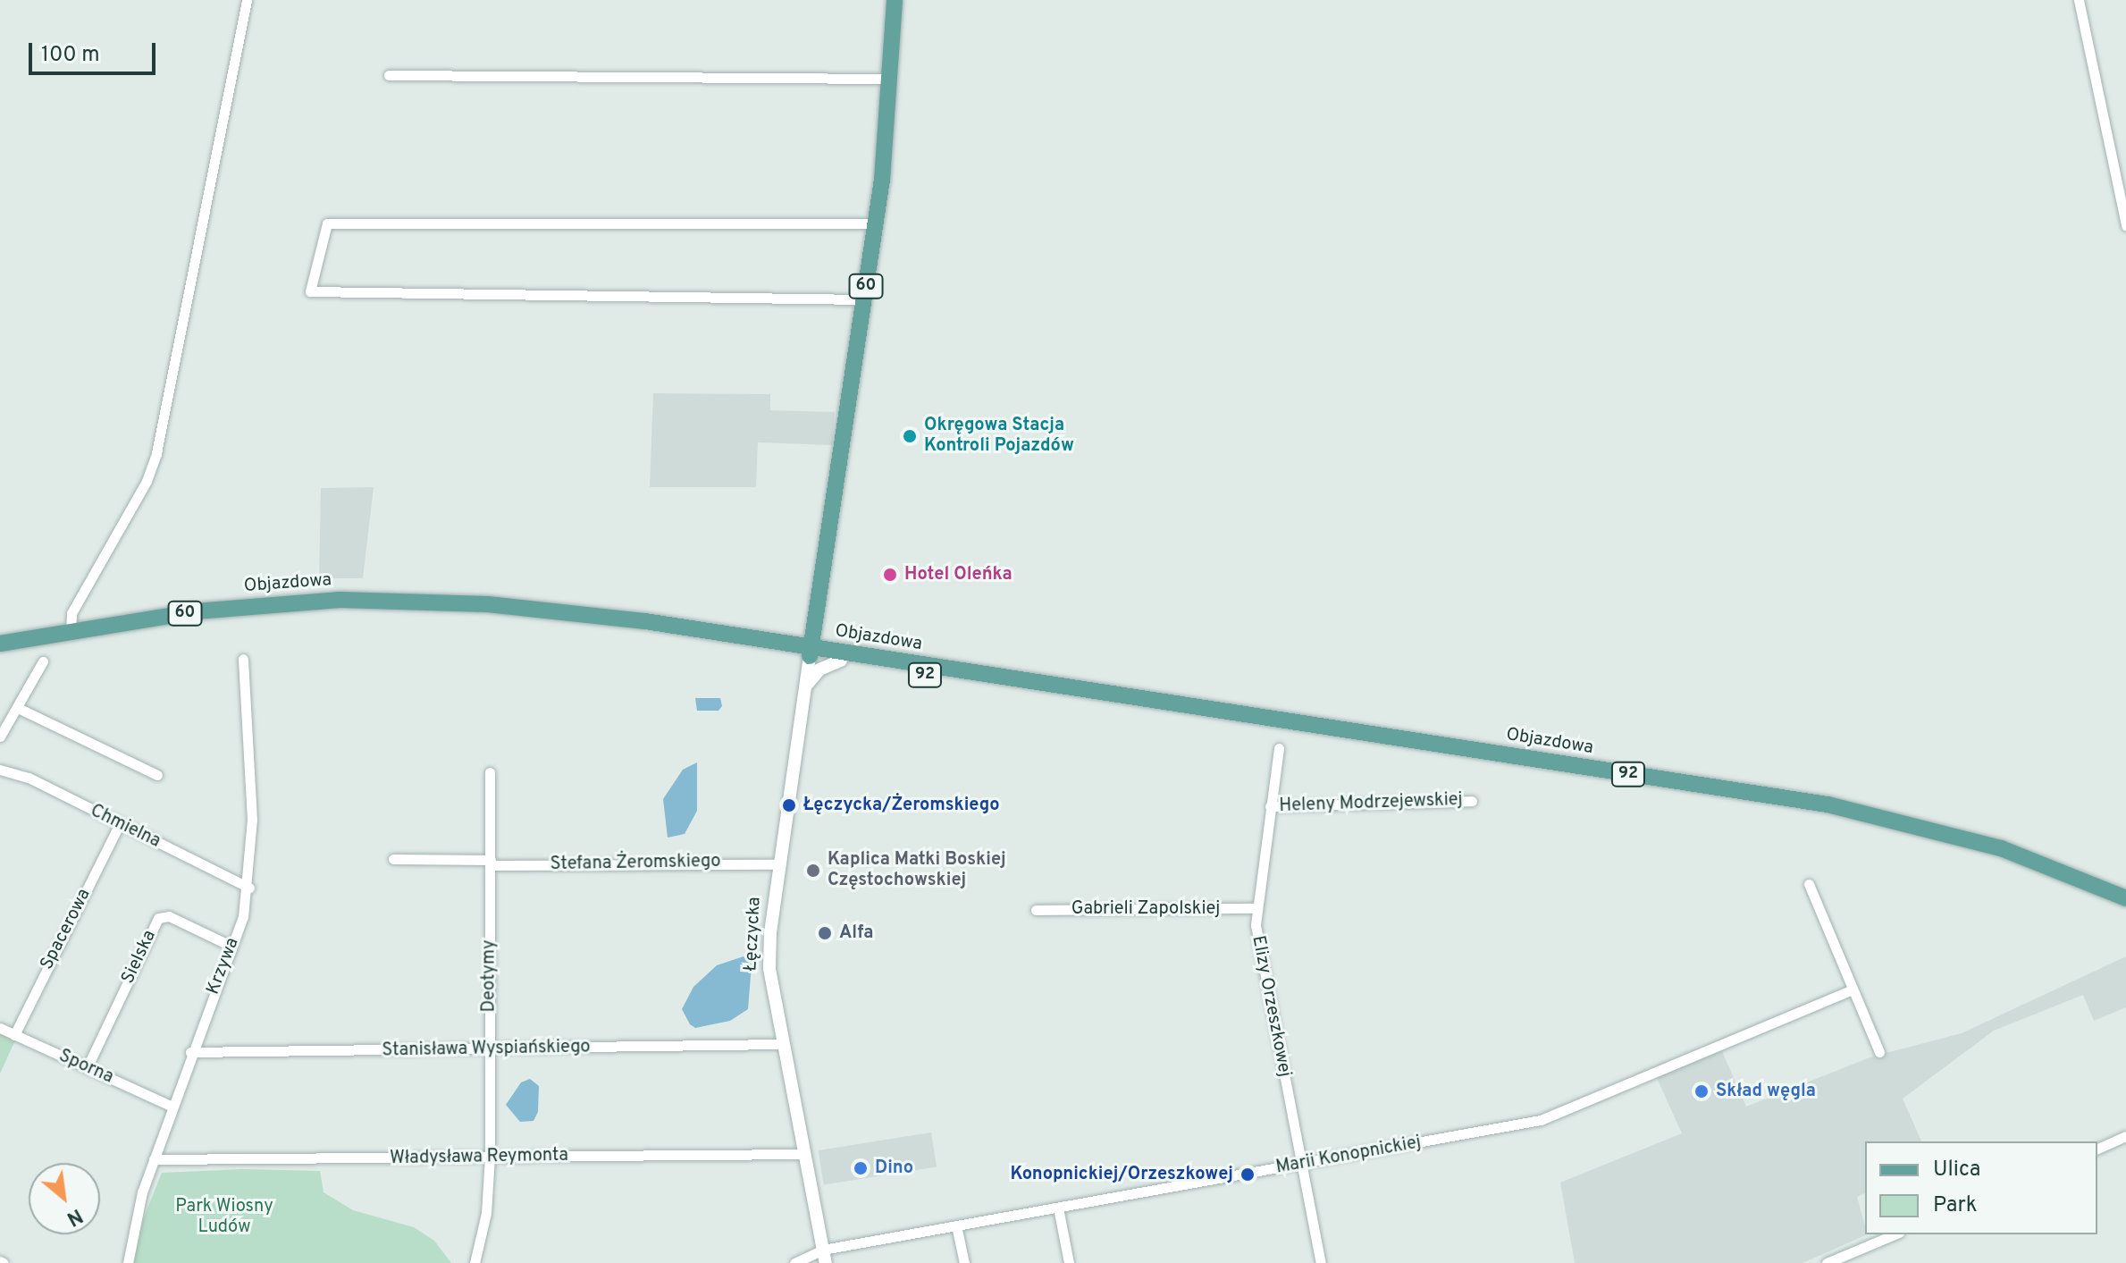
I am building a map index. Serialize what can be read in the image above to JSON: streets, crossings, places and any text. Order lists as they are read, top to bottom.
{
  "streets": {
    "main road": ["60", "Objazdowa", "92"],
    "street": [
      "Heleny Modrzejewskiej",
      "Chmielna",
      "Stefana Żeromskiego",
      "Gabrieli Zapolskiej",
      "Spacerowa",
      "Łęczycka",
      "Sielska",
      "Krzywa",
      "Deotymy",
      "Elizy Orzeszkowej",
      "Stanisława Wyspiańskiego",
      "Sporna",
      "Marii Konopnickiej",
      "Władysława Reymonta"
    ]
  },
  "crossings": [
    ["60", "Objazdowa"],
    ["60", "Łęczycka"],
    ["Objazdowa", "Łęczycka"],
    ["Heleny Modrzejewskiej", "Elizy Orzeszkowej"],
    ["Chmielna", "Spacerowa"],
    ["Chmielna", "Krzywa"],
    ["Stefana Żeromskiego", "Łęczycka"],
    ["Stefana Żeromskiego", "Deotymy"],
    ["Gabrieli Zapolskiej", "Elizy Orzeszkowej"],
    ["Spacerowa", "Sporna"],
    ["Łęczycka", "Stanisława Wyspiańskiego"],
    ["Łęczycka", "Marii Konopnickiej"],
    ["Łęczycka", "Władysława Reymonta"],
    ["Sielska", "Krzywa"],
    ["Sielska", "Sporna"],
    ["Krzywa", "Stanisława Wyspiańskiego"],
    ["Krzywa", "Sporna"],
    ["Krzywa", "Władysława Reymonta"],
    ["Deotymy", "Stanisława Wyspiańskiego"],
    ["Deotymy", "Władysława Reymonta"],
    ["Elizy Orzeszkowej", "Marii Konopnickiej"]
  ],
  "parks": ["Park Wiosny Ludów"],
  "places": [
    "Okręgowa Stacja Kontroli Pojazdów",
    "Hotel Oleńka",
    "Łęczycka/Żeromskiego",
    "Kaplica Matki Boskiej Częstochowskiej",
    "Alfa",
    "Skład węgla",
    "Dino",
    "Konopnickiej/Orzeszkowej"
  ],
  "legend": ["Ulica", "Park"],
  "scale_bar": "100 m",
  "north": "bottom right"
}
